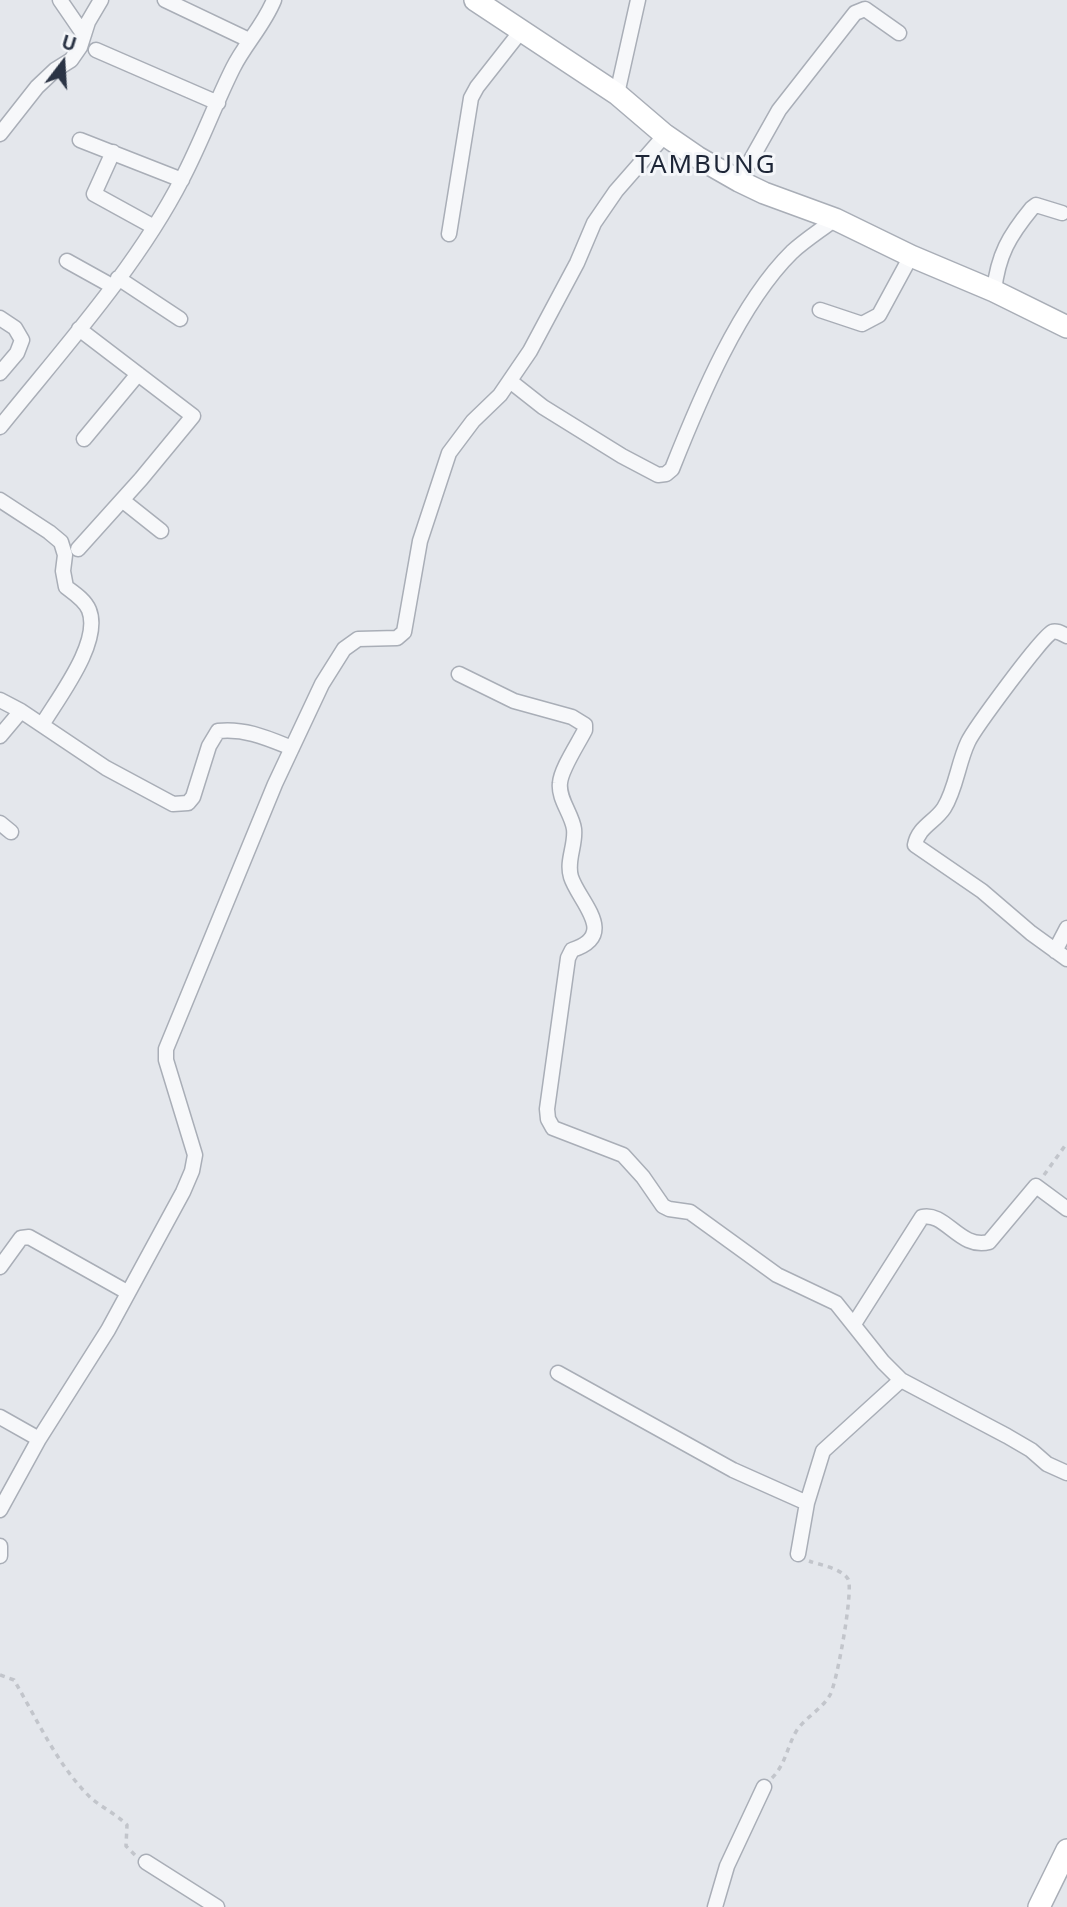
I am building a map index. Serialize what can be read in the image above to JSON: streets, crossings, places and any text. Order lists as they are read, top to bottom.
{
  "districts": ["TAMBUNG"],
  "north": "top"
}
